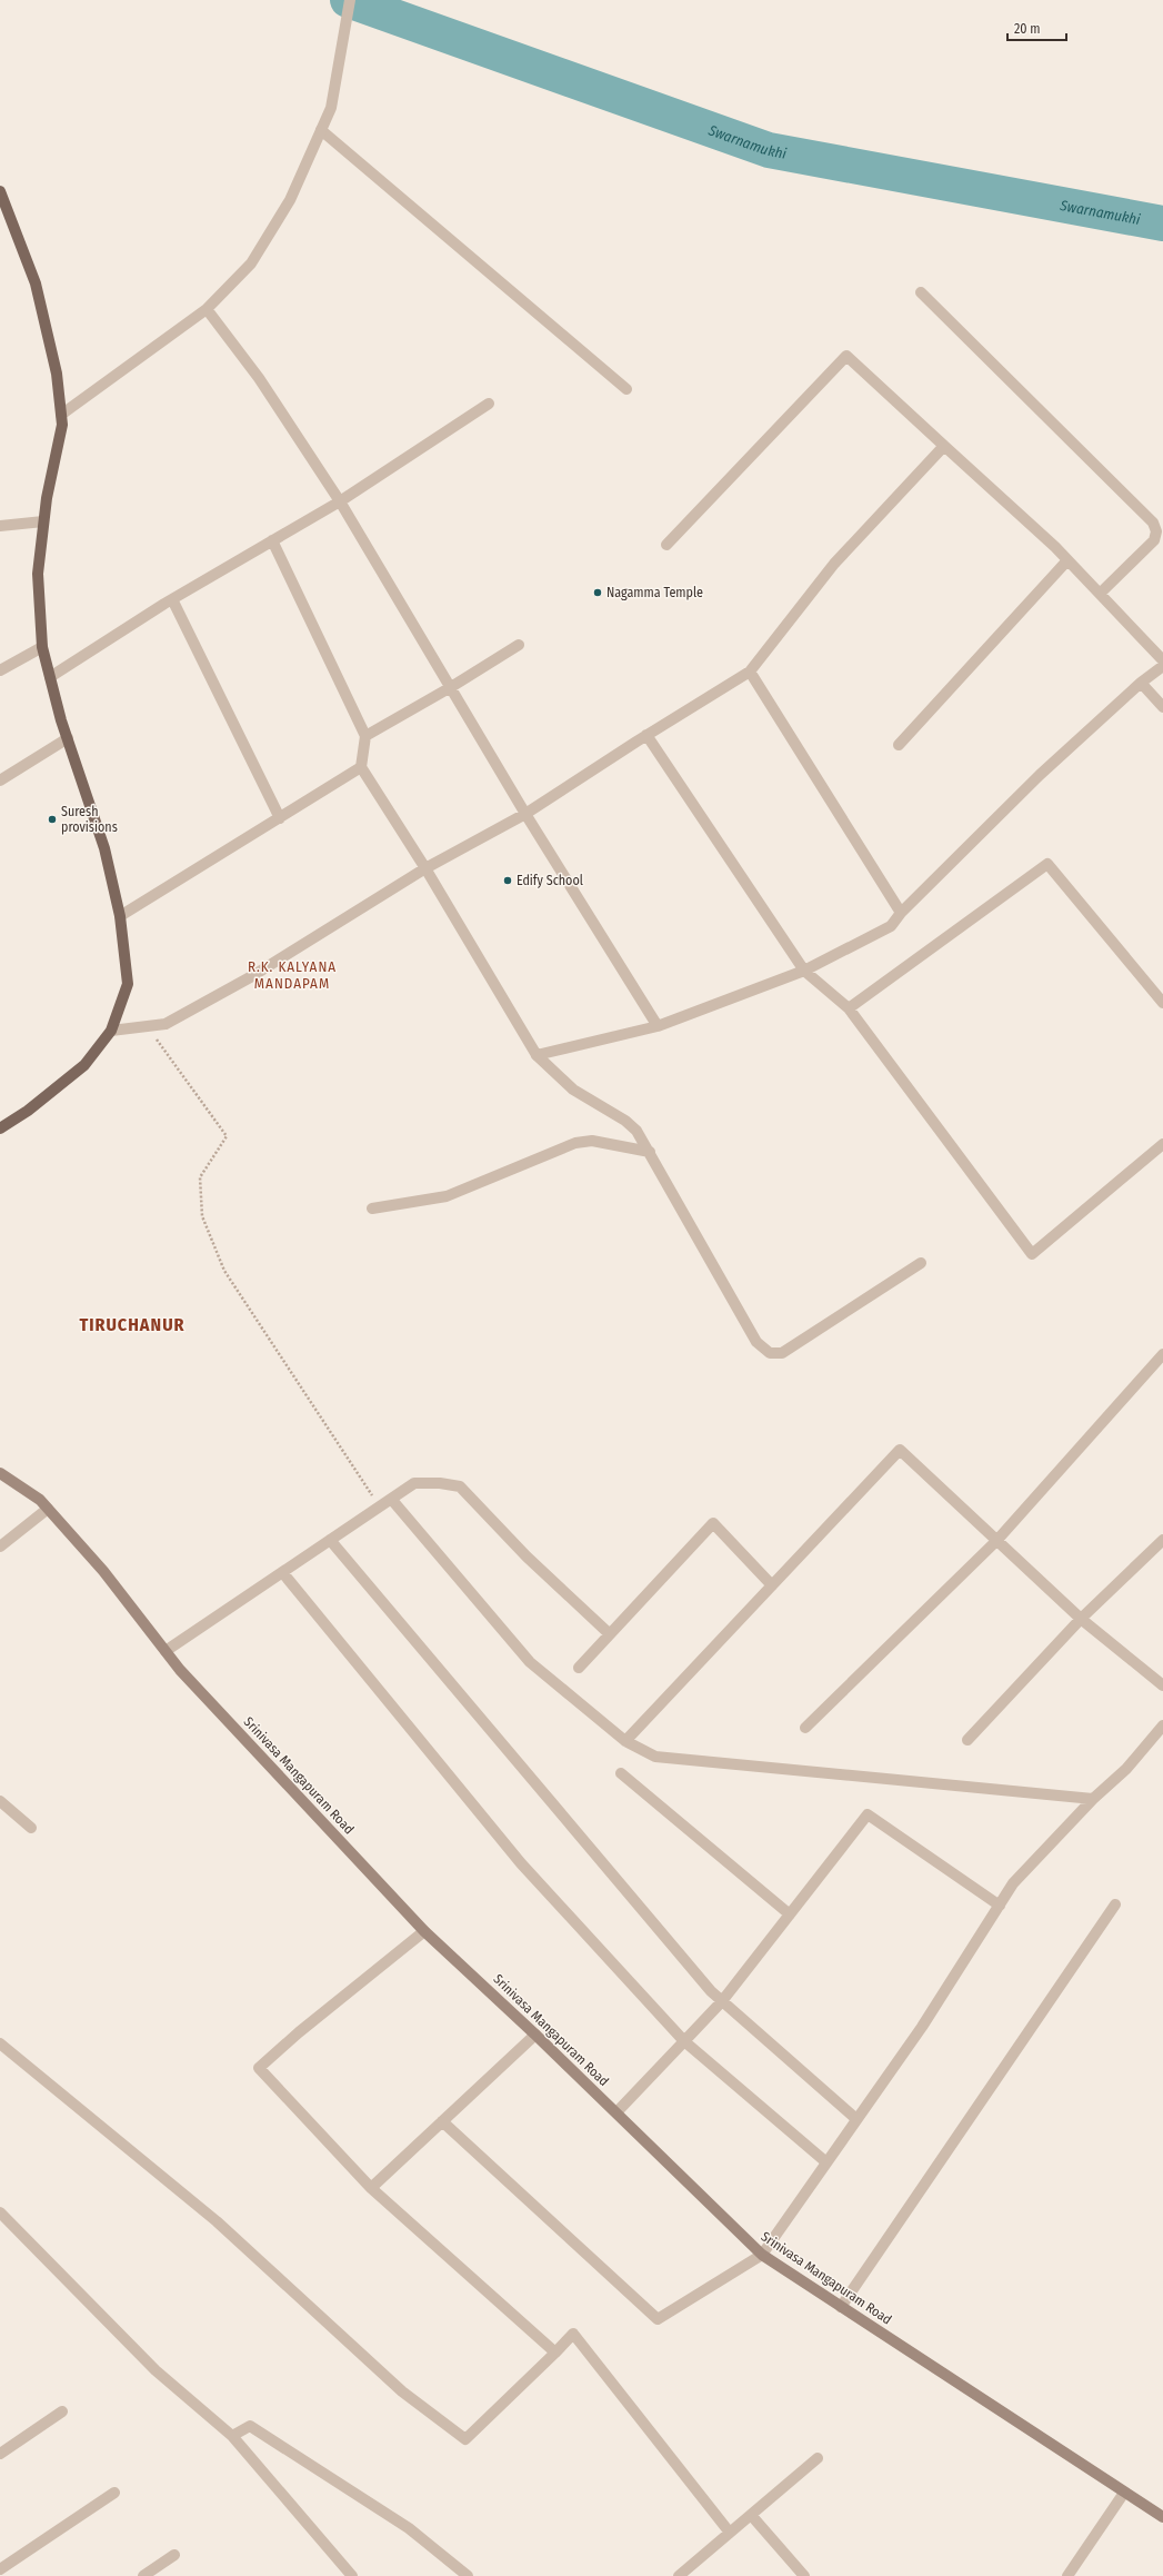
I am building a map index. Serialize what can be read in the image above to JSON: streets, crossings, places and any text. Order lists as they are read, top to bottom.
{
  "streets": {
    "street": ["Srinivasa Mangapuram Road"]
  },
  "districts": ["R.K. KALYANA MANDAPAM", "TIRUCHANUR"],
  "water": ["Swarnamukhi"],
  "places": ["Nagamma Temple", "Suresh provisions", "Edify School"],
  "scale_bar": "20 m"
}
